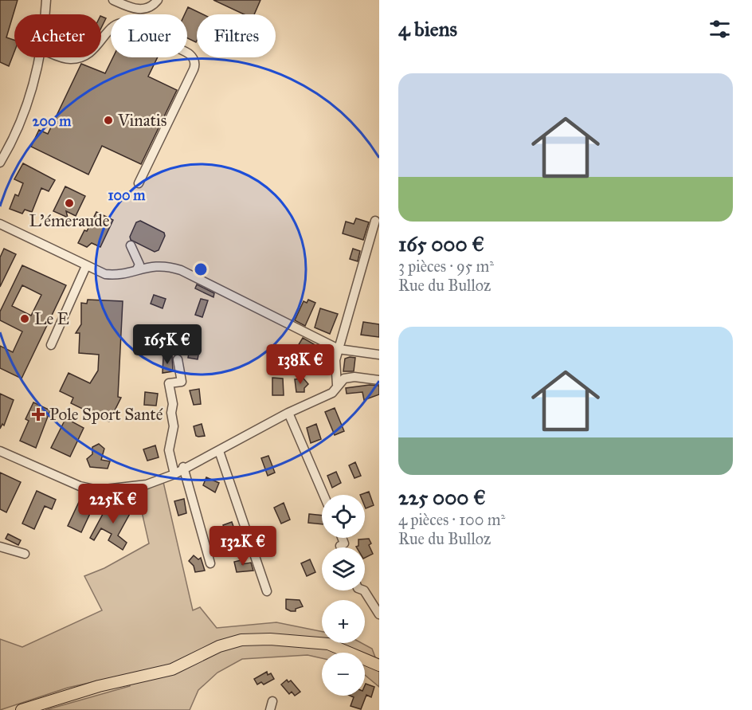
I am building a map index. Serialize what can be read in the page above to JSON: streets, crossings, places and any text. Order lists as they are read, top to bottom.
{
  "places": {
    "other": ["Vinatis", "L'émeraude", "Le E"],
    "health": ["Pole Sport Santé"]
  },
  "page": {
    "heading": "4 biens",
    "chip": ["Acheter", "Louer", "Filtres"],
    "list": [
      {
        "name": "165 000 €",
        "note": "3 pièces · 95 m² · Rue du Bulloz"
      },
      {
        "name": "225 000 €",
        "note": "4 pièces · 100 m² · Rue du Bulloz"
      }
    ],
    "price": [
      "165K €",
      "138K €",
      "225K €",
      "132K €"
    ],
    "map_buttons": ["+", "−"]
  },
  "rings": ["200 m", "100 m"]
}
